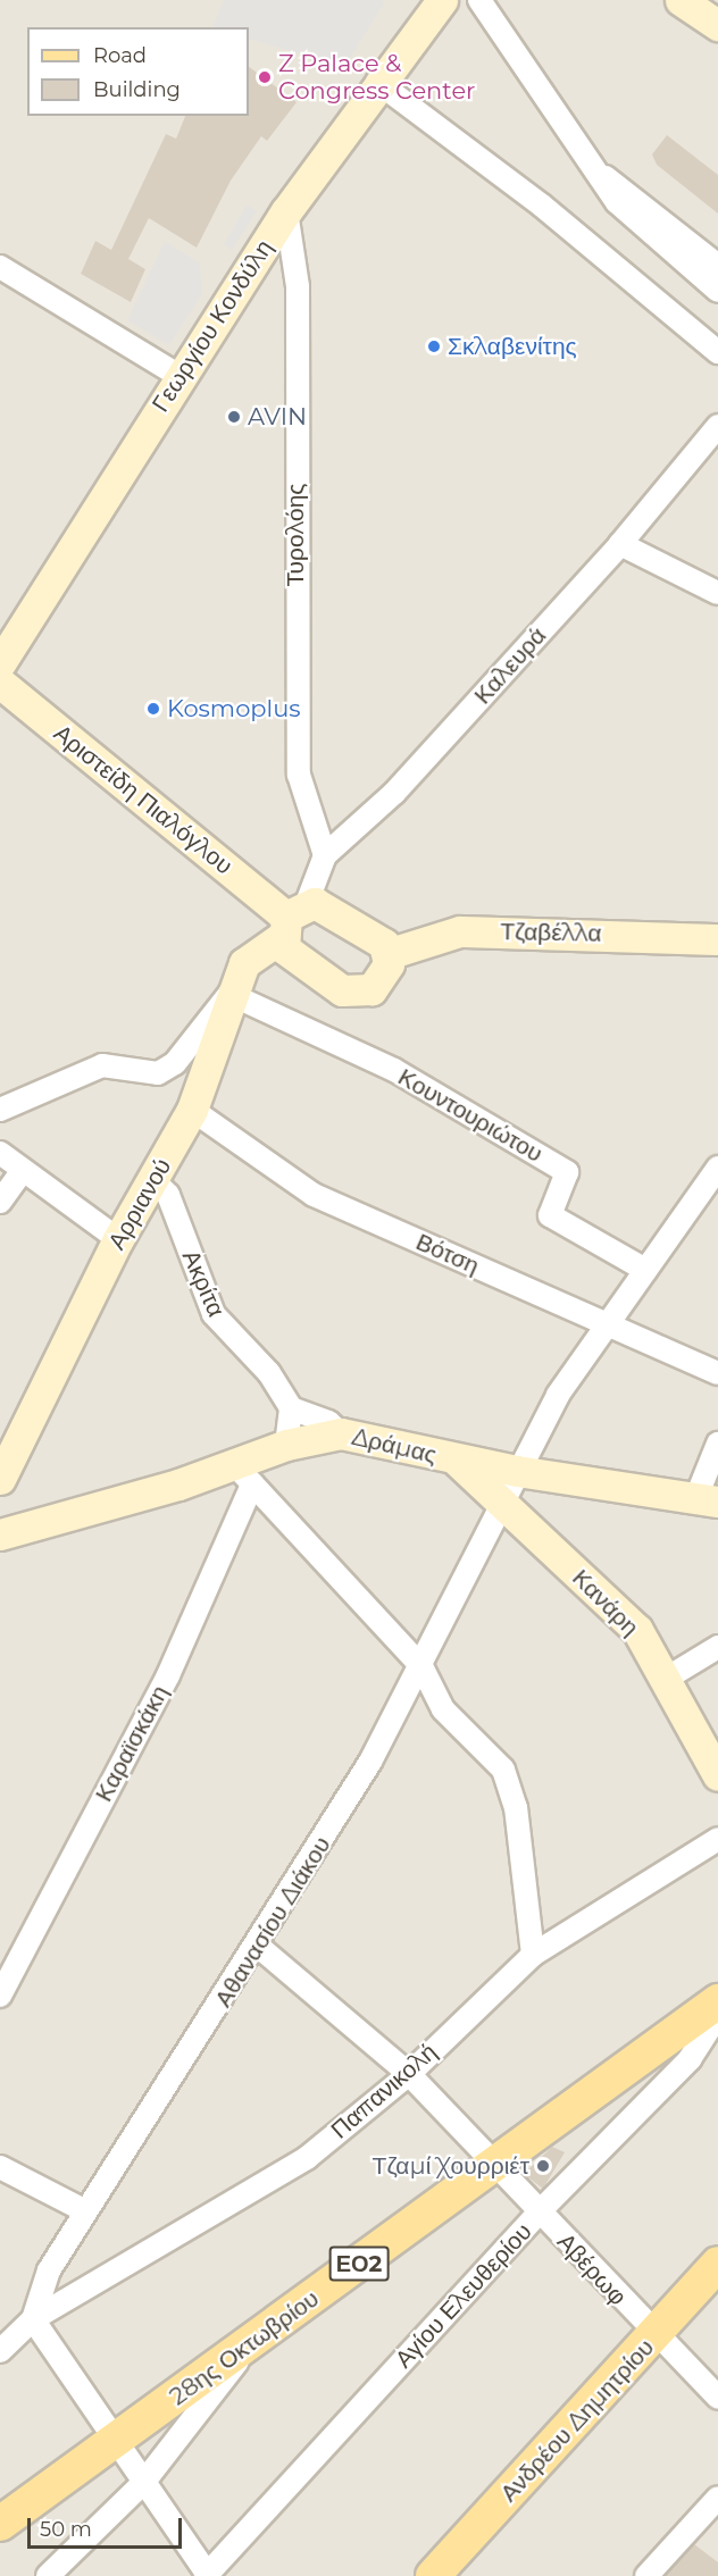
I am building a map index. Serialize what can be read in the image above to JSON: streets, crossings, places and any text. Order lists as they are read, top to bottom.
{
  "streets": {
    "main road": ["ΕΟ2", "28ης Οκτωβρίου", "Ανδρέου Δημητρίου"],
    "street": [
      "Γεωργίου Κονδύλη",
      "Τυρολόης",
      "Καλευρά",
      "Αριστείδη Πιαλόγλου",
      "Τζαβέλλα",
      "Κουντουριώτου",
      "Αρριανού",
      "Βότση",
      "Ακρίτα",
      "Δράμας",
      "Κανάρη",
      "Καραϊσκάκη",
      "Αθανασίου Διάκου",
      "Παπανικολή",
      "Αβέρωφ",
      "Αγίου Ελευθερίου"
    ]
  },
  "crossings": [
    ["Γεωργίου Κονδύλη", "Τυρολόης"],
    ["Τυρολόης", "Καλευρά"],
    ["Καλευρά", "Αριστείδη Πιαλόγλου"],
    ["Καλευρά", "Τζαβέλλα"],
    ["Καλευρά", "Αρριανού"],
    ["Αριστείδη Πιαλόγλου", "Τζαβέλλα"],
    ["Αριστείδη Πιαλόγλου", "Αρριανού"],
    ["Τζαβέλλα", "Αρριανού"],
    ["Κουντουριώτου", "Αρριανού"],
    ["Αρριανού", "Βότση"],
    ["Αρριανού", "Ακρίτα"],
    ["Δράμας", "Κανάρη"],
    ["Δράμας", "Καραϊσκάκη"],
    ["Δράμας", "Αθανασίου Διάκου"],
    ["Κανάρη", "Αθανασίου Διάκου"],
    ["Αθανασίου Διάκου", "Παπανικολή"],
    ["Αθανασίου Διάκου", "Αβέρωφ"],
    ["Παπανικολή", "Αβέρωφ"],
    ["Αβέρωφ", "Αγίου Ελευθερίου"],
    ["Αβέρωφ", "28ης Οκτωβρίου"],
    ["Αβέρωφ", "Ανδρέου Δημητρίου"]
  ],
  "places": [
    "Z Palace & Congress Center",
    "Σκλαβενίτης",
    "AVIN",
    "Kosmoplus",
    "Τζαμί Χουρριέτ"
  ],
  "legend": ["Road", "Building"],
  "scale_bar": "50 m"
}
